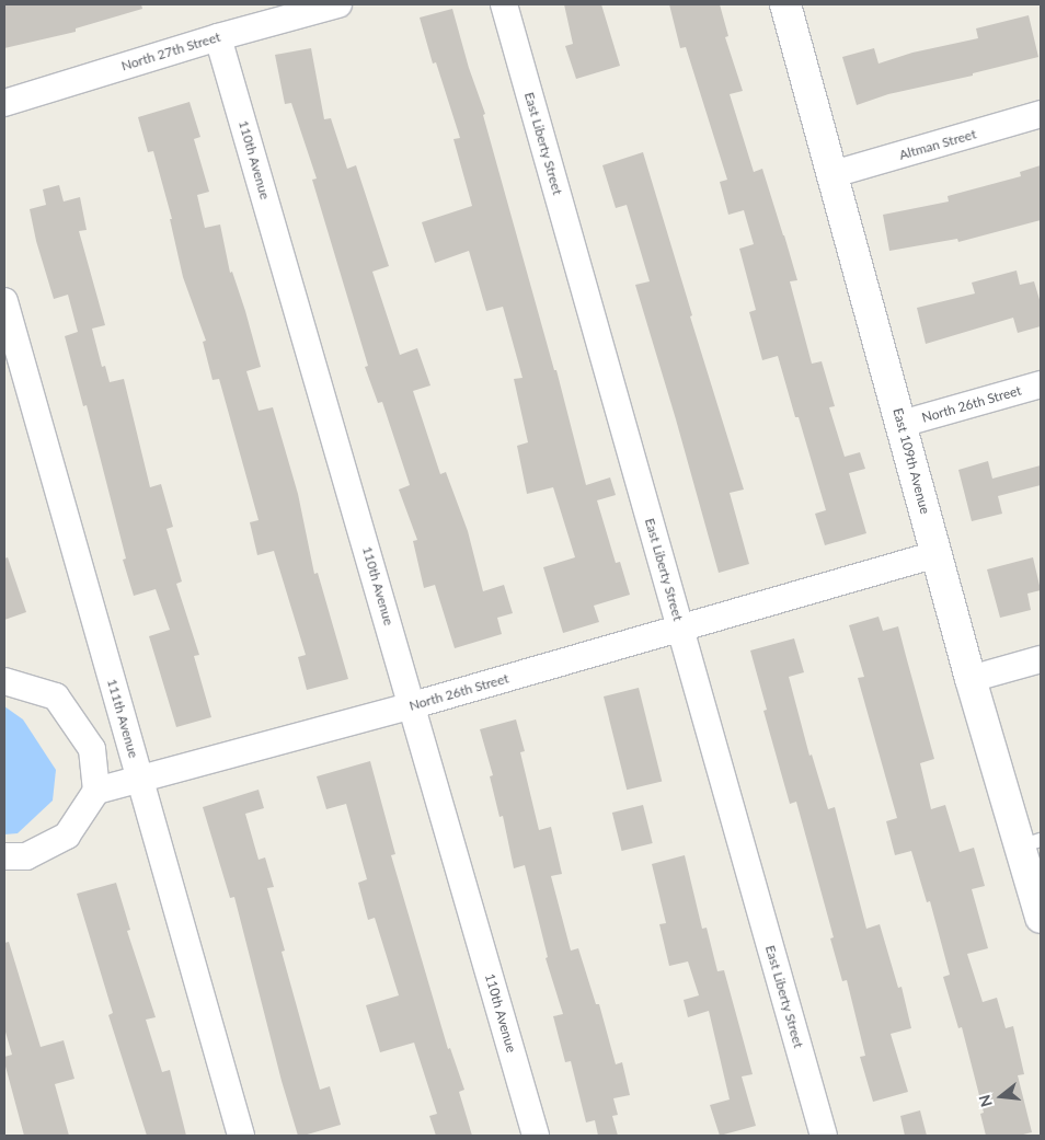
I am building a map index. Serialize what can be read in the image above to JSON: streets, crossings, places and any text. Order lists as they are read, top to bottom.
{
  "streets": {
    "street": [
      "North 27th Street",
      "East Liberty Street",
      "Altman Street",
      "110th Avenue",
      "North 26th Street",
      "East 109th Avenue",
      "111th Avenue"
    ]
  },
  "crossings": [
    ["North 27th Street", "110th Avenue"],
    ["East Liberty Street", "North 26th Street"],
    ["Altman Street", "East 109th Avenue"],
    ["110th Avenue", "North 26th Street"],
    ["North 26th Street", "East 109th Avenue"],
    ["North 26th Street", "111th Avenue"]
  ],
  "north": "left"
}
